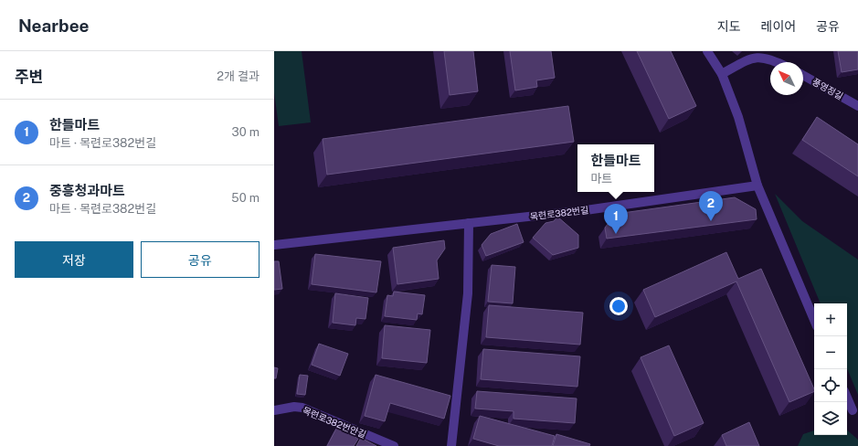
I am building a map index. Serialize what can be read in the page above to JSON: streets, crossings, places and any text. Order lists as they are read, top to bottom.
{
  "streets": {
    "street": ["풍영정길", "목련로382번길", "목련로382번안길"]
  },
  "north": "top left",
  "page": {
    "header": "Nearbee",
    "nav": ["지도", "레이어", "공유"],
    "heading": ["주변", "2개 결과"],
    "list": [
      {
        "mark": "1",
        "name": "한들마트",
        "note": "마트 · 목련로382번길",
        "value": "30 m"
      },
      {
        "mark": "2",
        "name": "중흥청과마트",
        "note": "마트 · 목련로382번길",
        "value": "50 m"
      }
    ],
    "popup": ["한들마트", "마트"],
    "pins": ["2", "1"],
    "buttons": ["저장", "공유"],
    "map_buttons": ["+", "−"]
  }
}
